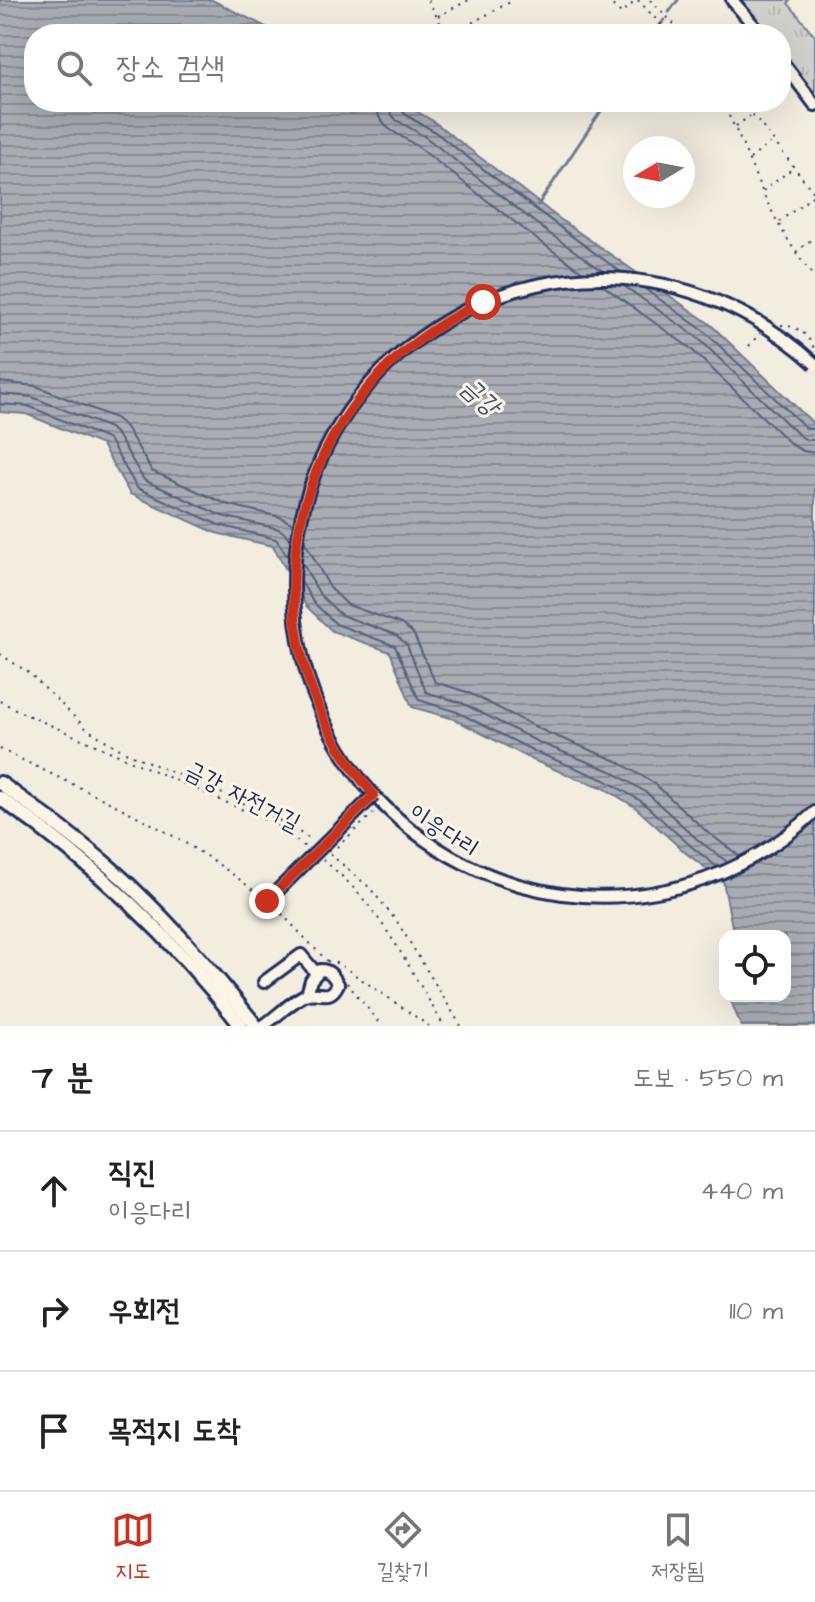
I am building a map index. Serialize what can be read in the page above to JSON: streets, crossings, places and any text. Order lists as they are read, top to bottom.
{
  "streets": {
    "street": ["이응다리"],
    "path": ["금강 자전거길"]
  },
  "water": ["금강"],
  "north": "left",
  "page": {
    "search": "장소 검색",
    "heading": ["7 분", "도보 · 550 m"],
    "list": [
      ["직진", "이응다리", "440 m"],
      ["우회전", "110 m"],
      "목적지 도착"
    ],
    "nav": ["지도", "길찾기", "저장됨"]
  }
}
